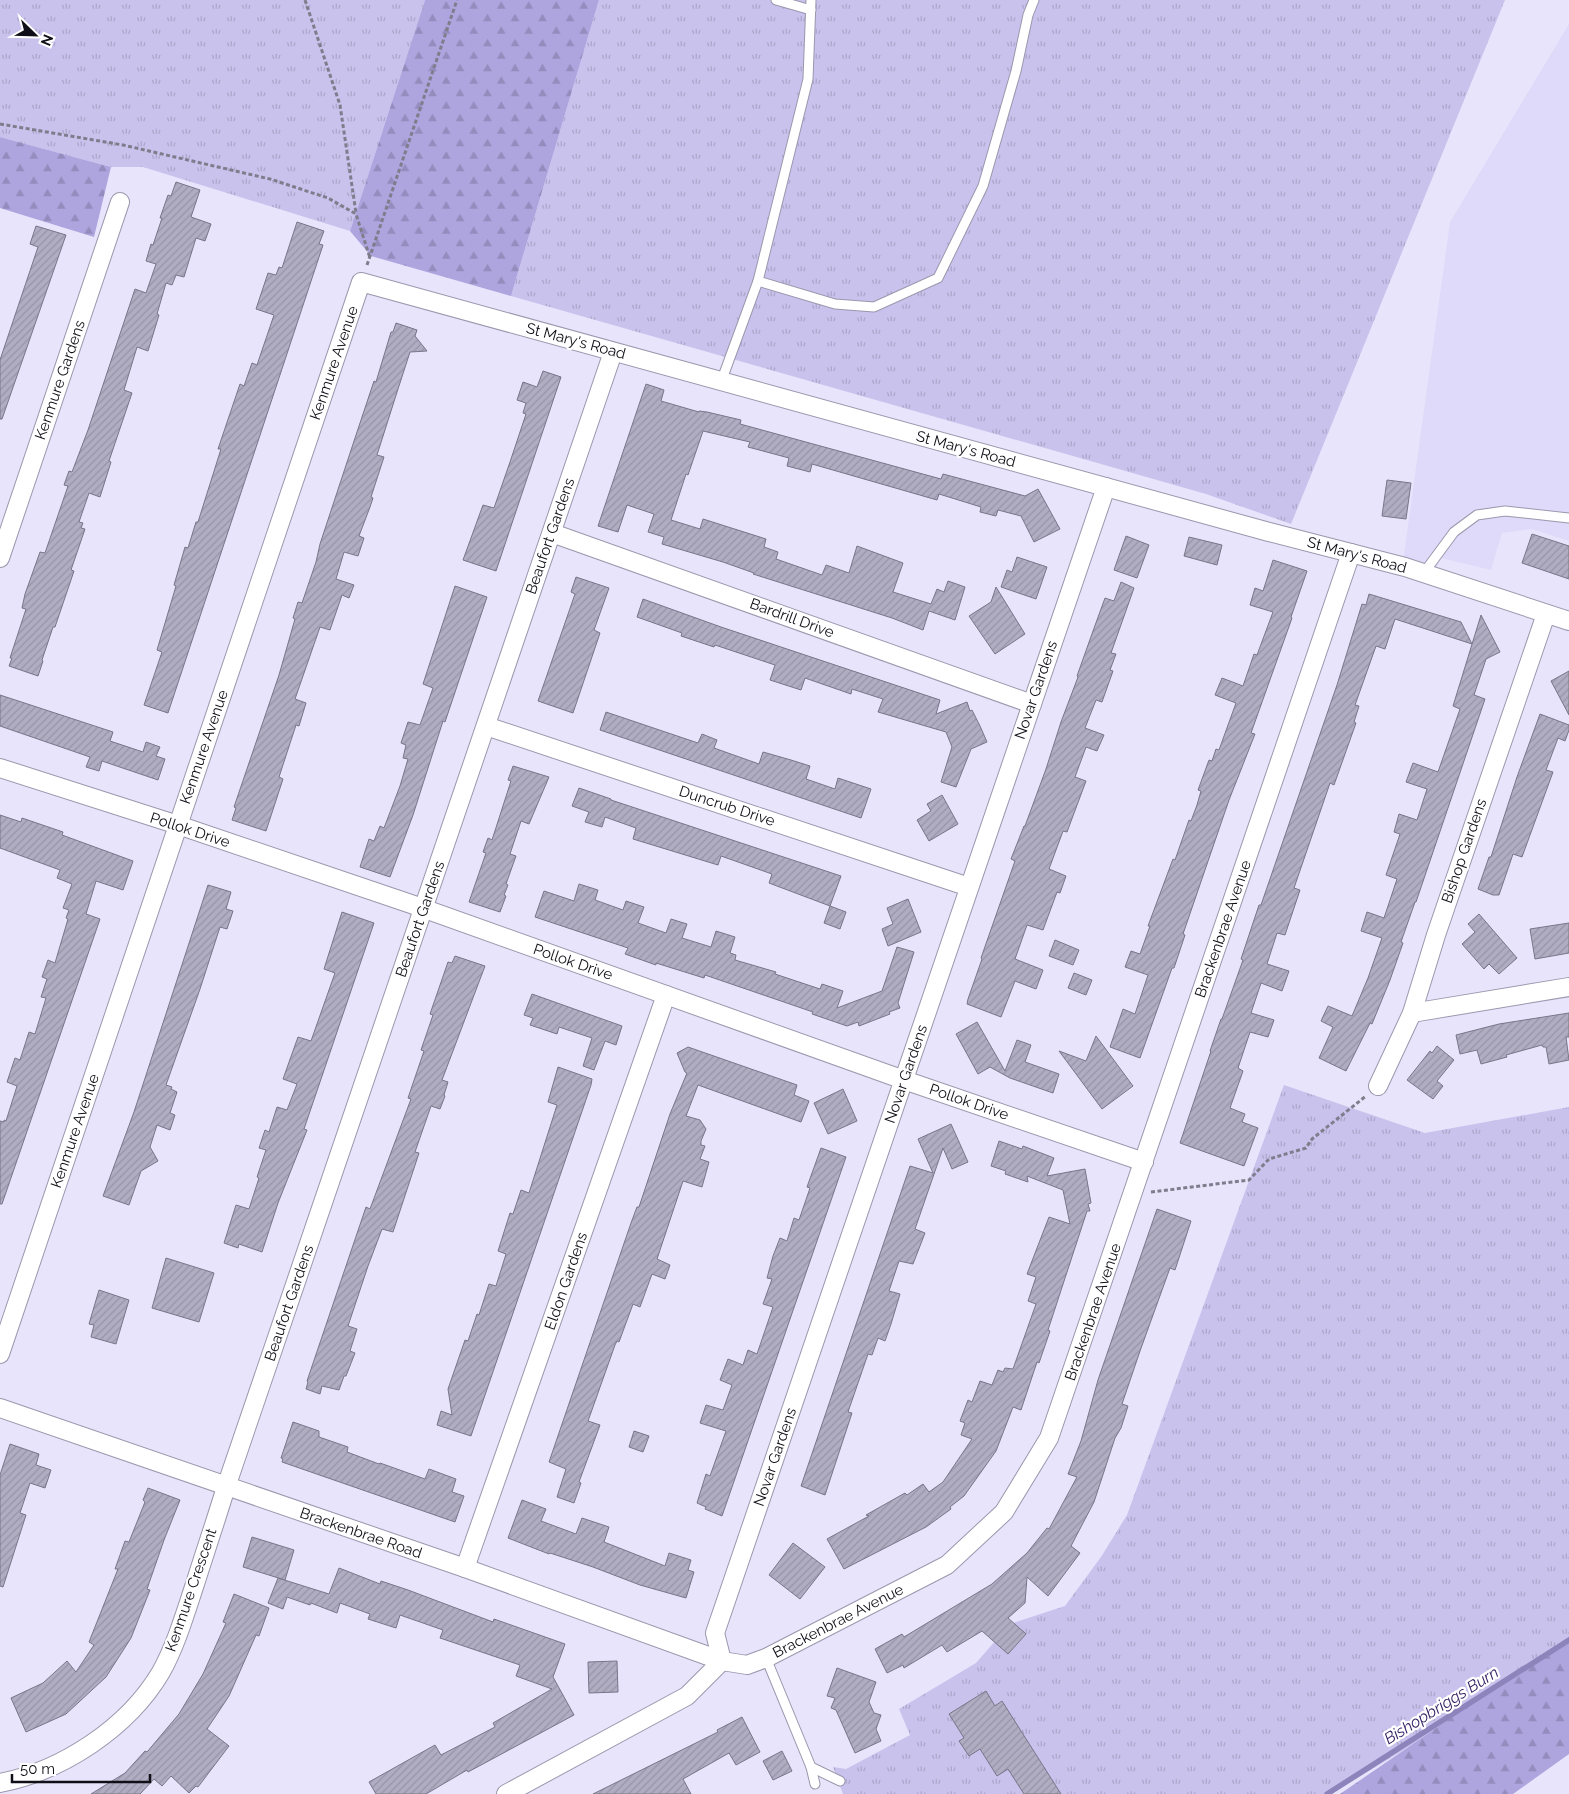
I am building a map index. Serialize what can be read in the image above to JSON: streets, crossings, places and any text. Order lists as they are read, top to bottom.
{
  "streets": {
    "street": [
      "St Mary's Road",
      "Kenmure Avenue",
      "Kenmure Gardens",
      "Beaufort Gardens",
      "Bardrill Drive",
      "Novar Gardens",
      "Duncrub Drive",
      "Pollok Drive",
      "Bishop Gardens",
      "Brackenbrae Avenue",
      "Eldon Gardens",
      "Brackenbrae Road",
      "Kenmure Crescent"
    ]
  },
  "crossings": [
    ["St Mary's Road", "Kenmure Avenue"],
    ["St Mary's Road", "Beaufort Gardens"],
    ["St Mary's Road", "Novar Gardens"],
    ["St Mary's Road", "Bishop Gardens"],
    ["St Mary's Road", "Brackenbrae Avenue"],
    ["Kenmure Avenue", "Pollok Drive"],
    ["Beaufort Gardens", "Bardrill Drive"],
    ["Beaufort Gardens", "Duncrub Drive"],
    ["Beaufort Gardens", "Pollok Drive"],
    ["Beaufort Gardens", "Brackenbrae Road"],
    ["Beaufort Gardens", "Kenmure Crescent"],
    ["Bardrill Drive", "Novar Gardens"],
    ["Novar Gardens", "Duncrub Drive"],
    ["Novar Gardens", "Pollok Drive"],
    ["Novar Gardens", "Brackenbrae Avenue"],
    ["Novar Gardens", "Brackenbrae Road"],
    ["Pollok Drive", "Brackenbrae Avenue"],
    ["Pollok Drive", "Eldon Gardens"],
    ["Brackenbrae Avenue", "Brackenbrae Road"],
    ["Eldon Gardens", "Brackenbrae Road"],
    ["Brackenbrae Road", "Kenmure Crescent"]
  ],
  "water": ["Bishopbriggs Burn"],
  "scale_bar": "50 m",
  "north": "bottom right"
}
